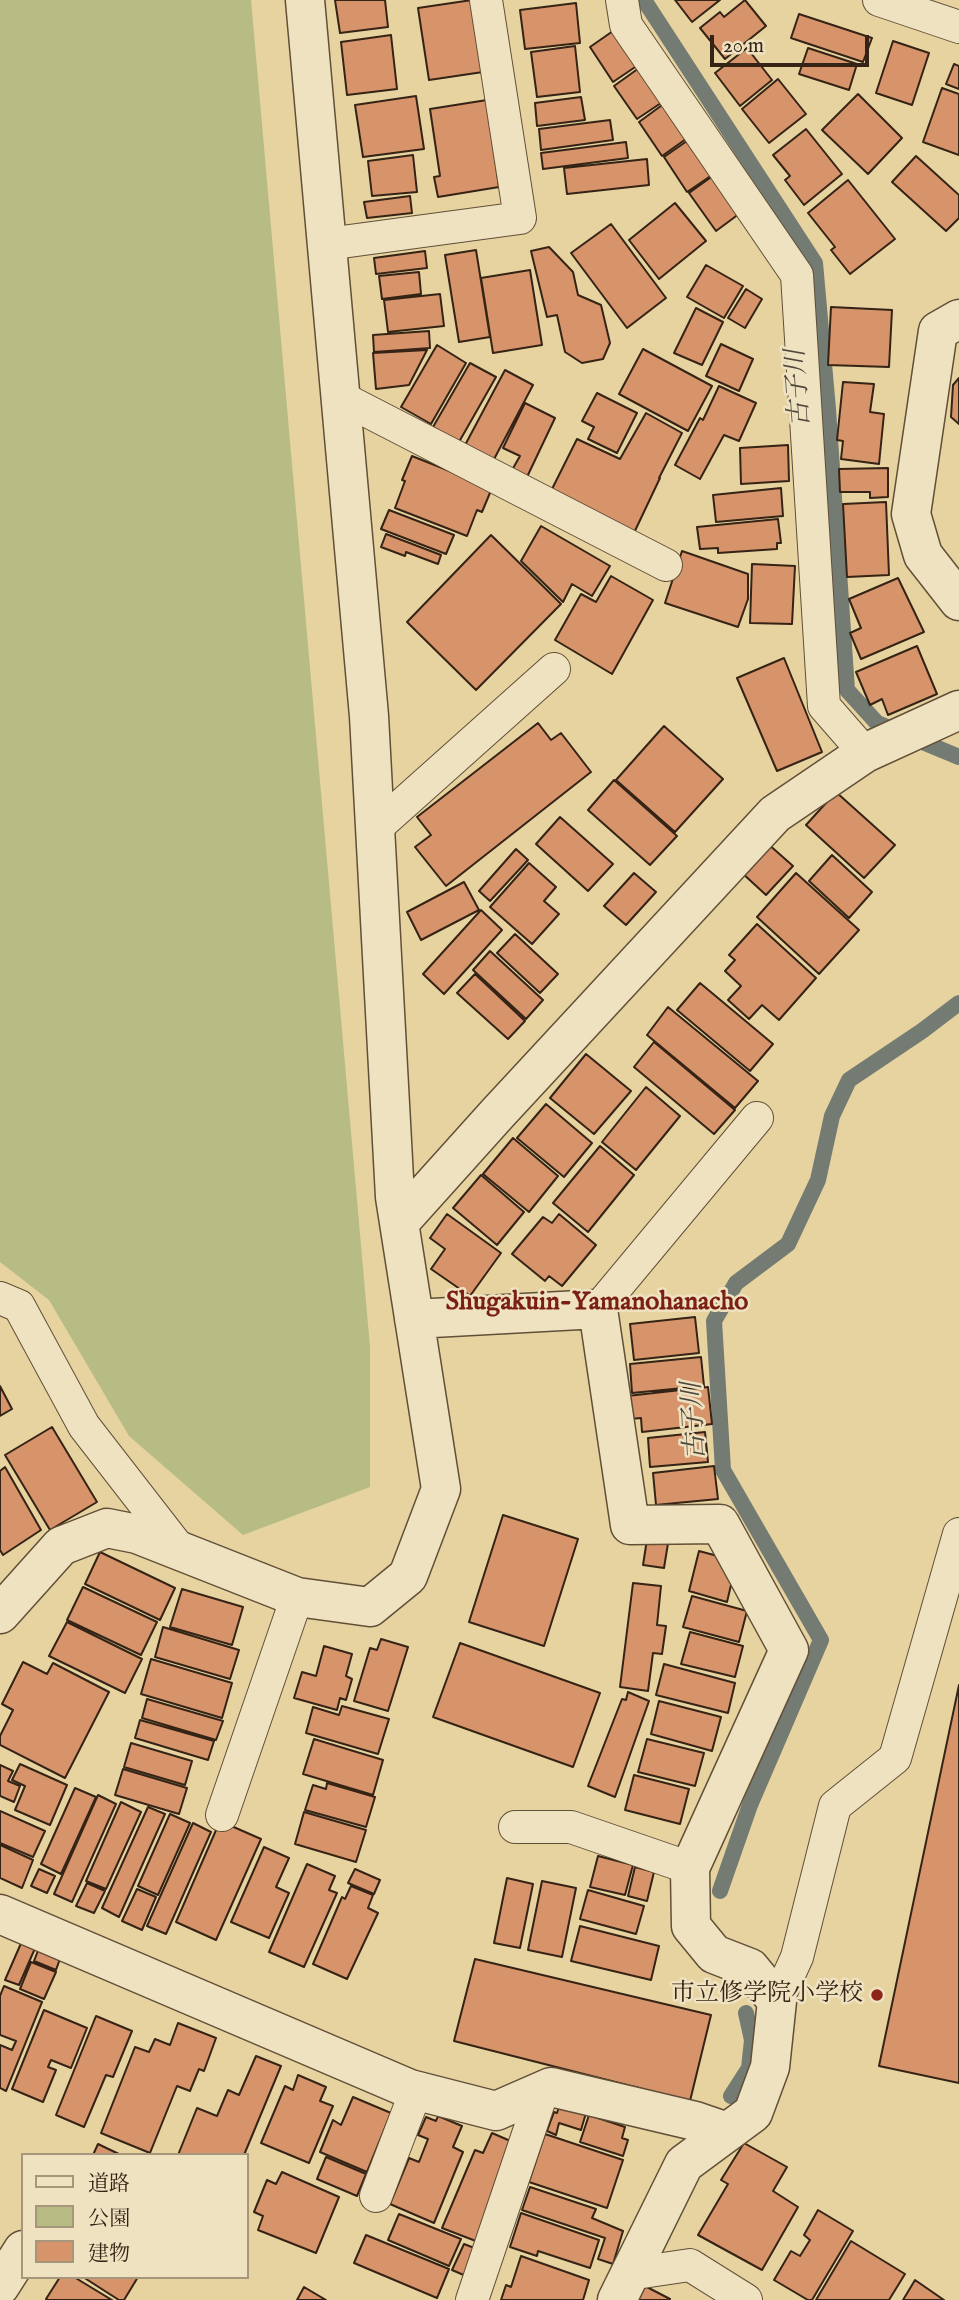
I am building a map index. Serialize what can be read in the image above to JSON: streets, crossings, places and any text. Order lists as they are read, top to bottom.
{
  "districts": ["Shugakuin-Yamanohanacho"],
  "water": ["古子川"],
  "places": ["市立修学院小学校"],
  "legend": ["道路", "公園", "建物"],
  "scale_bar": "20 m"
}
